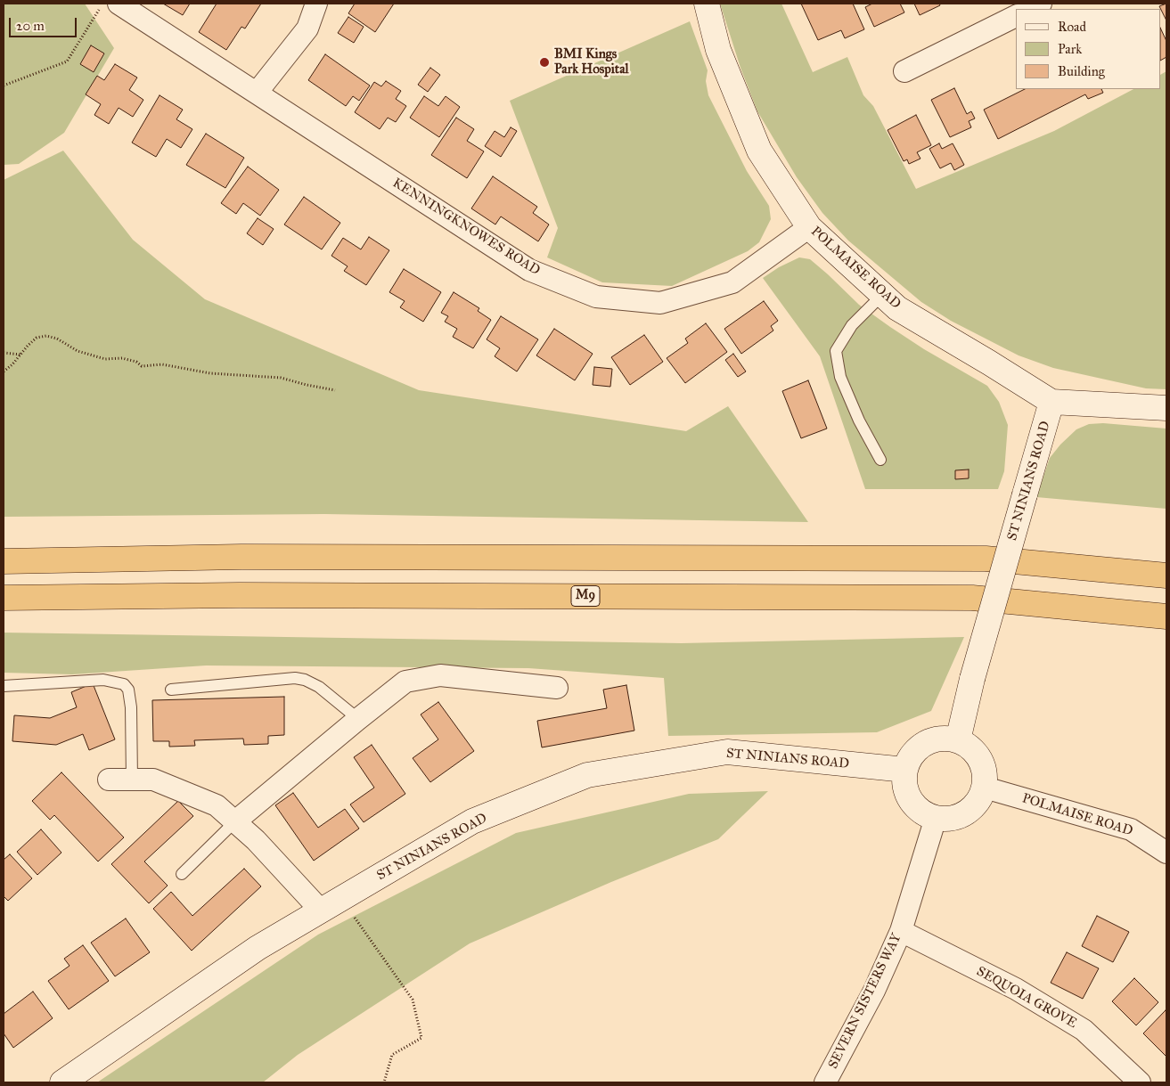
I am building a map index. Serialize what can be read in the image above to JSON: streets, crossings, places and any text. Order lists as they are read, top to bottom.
{
  "streets": {
    "highway": ["M9"],
    "street": [
      "KENNINGKNOWES ROAD",
      "POLMAISE ROAD",
      "ST NINIANS ROAD",
      "SEQUOIA GROVE",
      "SEVERN SISTERS WAY"
    ]
  },
  "crossings": [
    ["KENNINGKNOWES ROAD", "POLMAISE ROAD"],
    ["POLMAISE ROAD", "ST NINIANS ROAD"],
    ["POLMAISE ROAD", "SEVERN SISTERS WAY"],
    ["ST NINIANS ROAD", "SEVERN SISTERS WAY"],
    ["SEQUOIA GROVE", "SEVERN SISTERS WAY"]
  ],
  "places": ["BMI Kings Park Hospital"],
  "legend": ["Road", "Park", "Building"],
  "scale_bar": "20 m"
}
